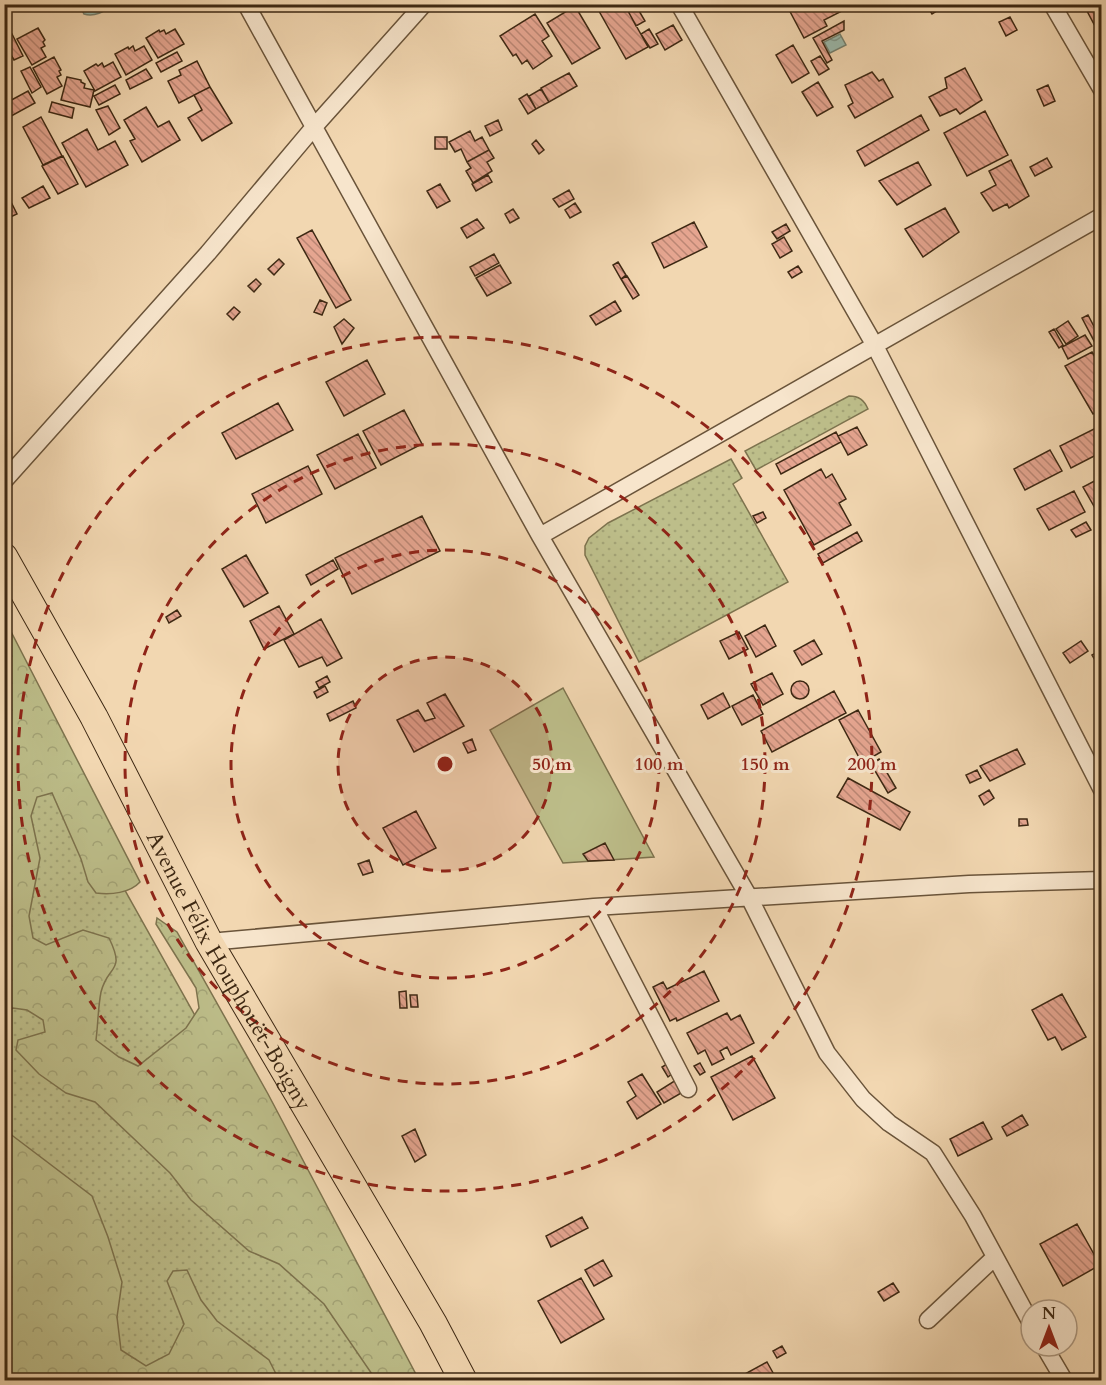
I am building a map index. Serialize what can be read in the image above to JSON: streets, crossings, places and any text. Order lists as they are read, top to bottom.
{
  "streets": {
    "highway": ["Avenue Félix Houphouët-Boigny"]
  },
  "north": "top",
  "rings": [
    "50 m",
    "100 m",
    "150 m",
    "200 m"
  ]
}
